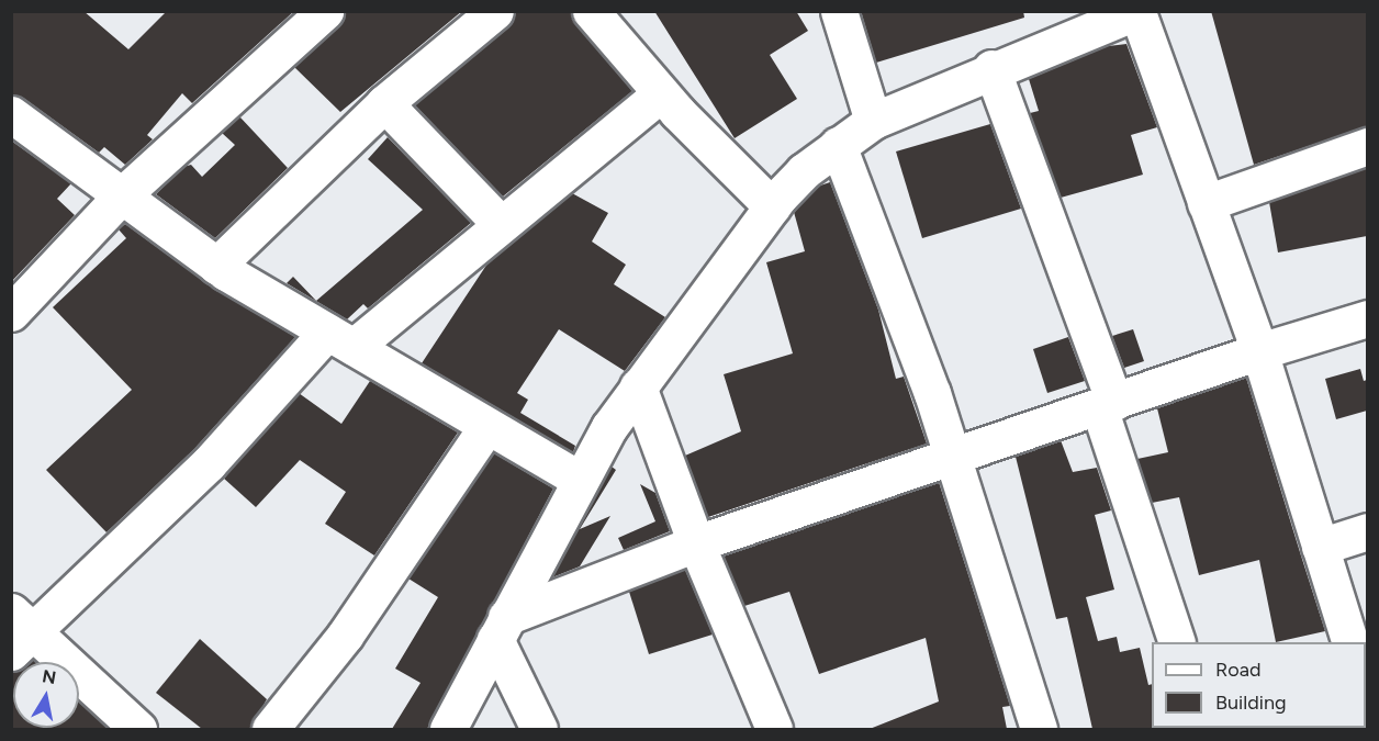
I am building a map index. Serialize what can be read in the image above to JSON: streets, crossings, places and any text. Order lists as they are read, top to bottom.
{
  "legend": ["Road", "Building"],
  "north": "top"
}
